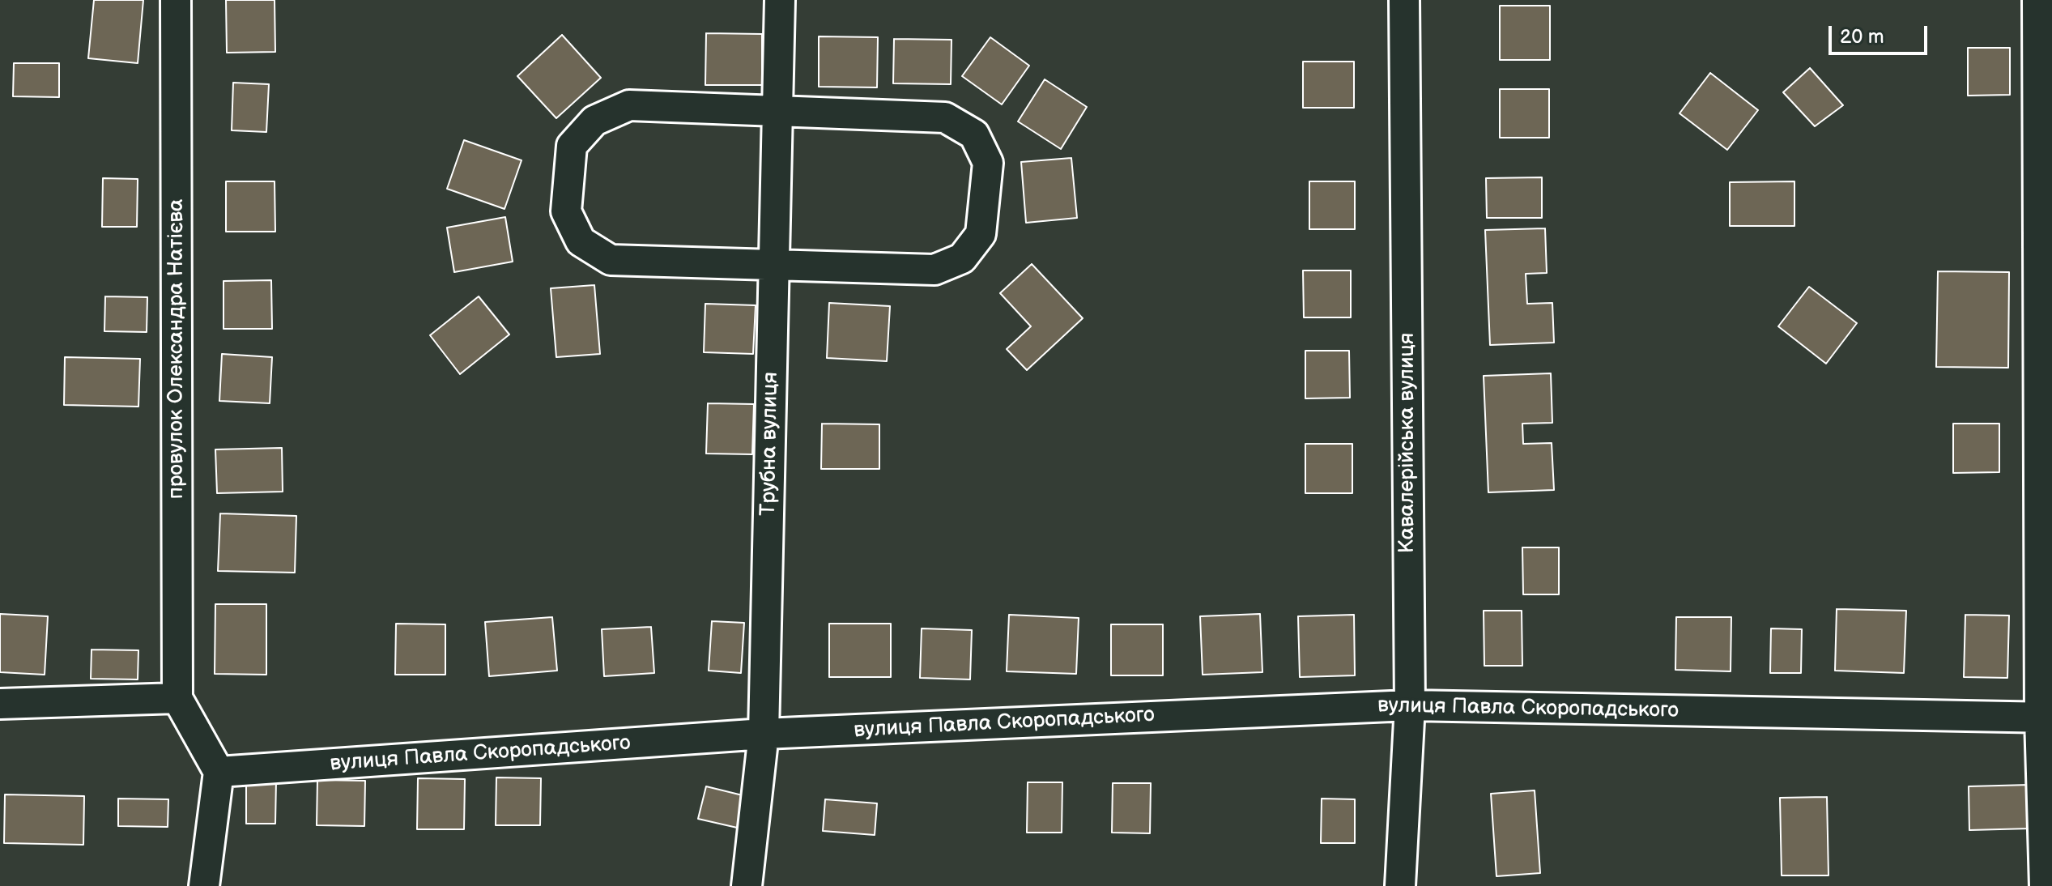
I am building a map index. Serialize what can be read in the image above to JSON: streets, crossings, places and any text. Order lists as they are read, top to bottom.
{
  "streets": {
    "street": [
      "провулок Олександра Натієва",
      "Кавалерійська вулиця",
      "Трубна вулиця",
      "вулиця Павла Скоропадського"
    ]
  },
  "crossings": [
    ["Кавалерійська вулиця", "вулиця Павла Скоропадського"],
    ["Трубна вулиця", "вулиця Павла Скоропадського"]
  ],
  "scale_bar": "20 m"
}
